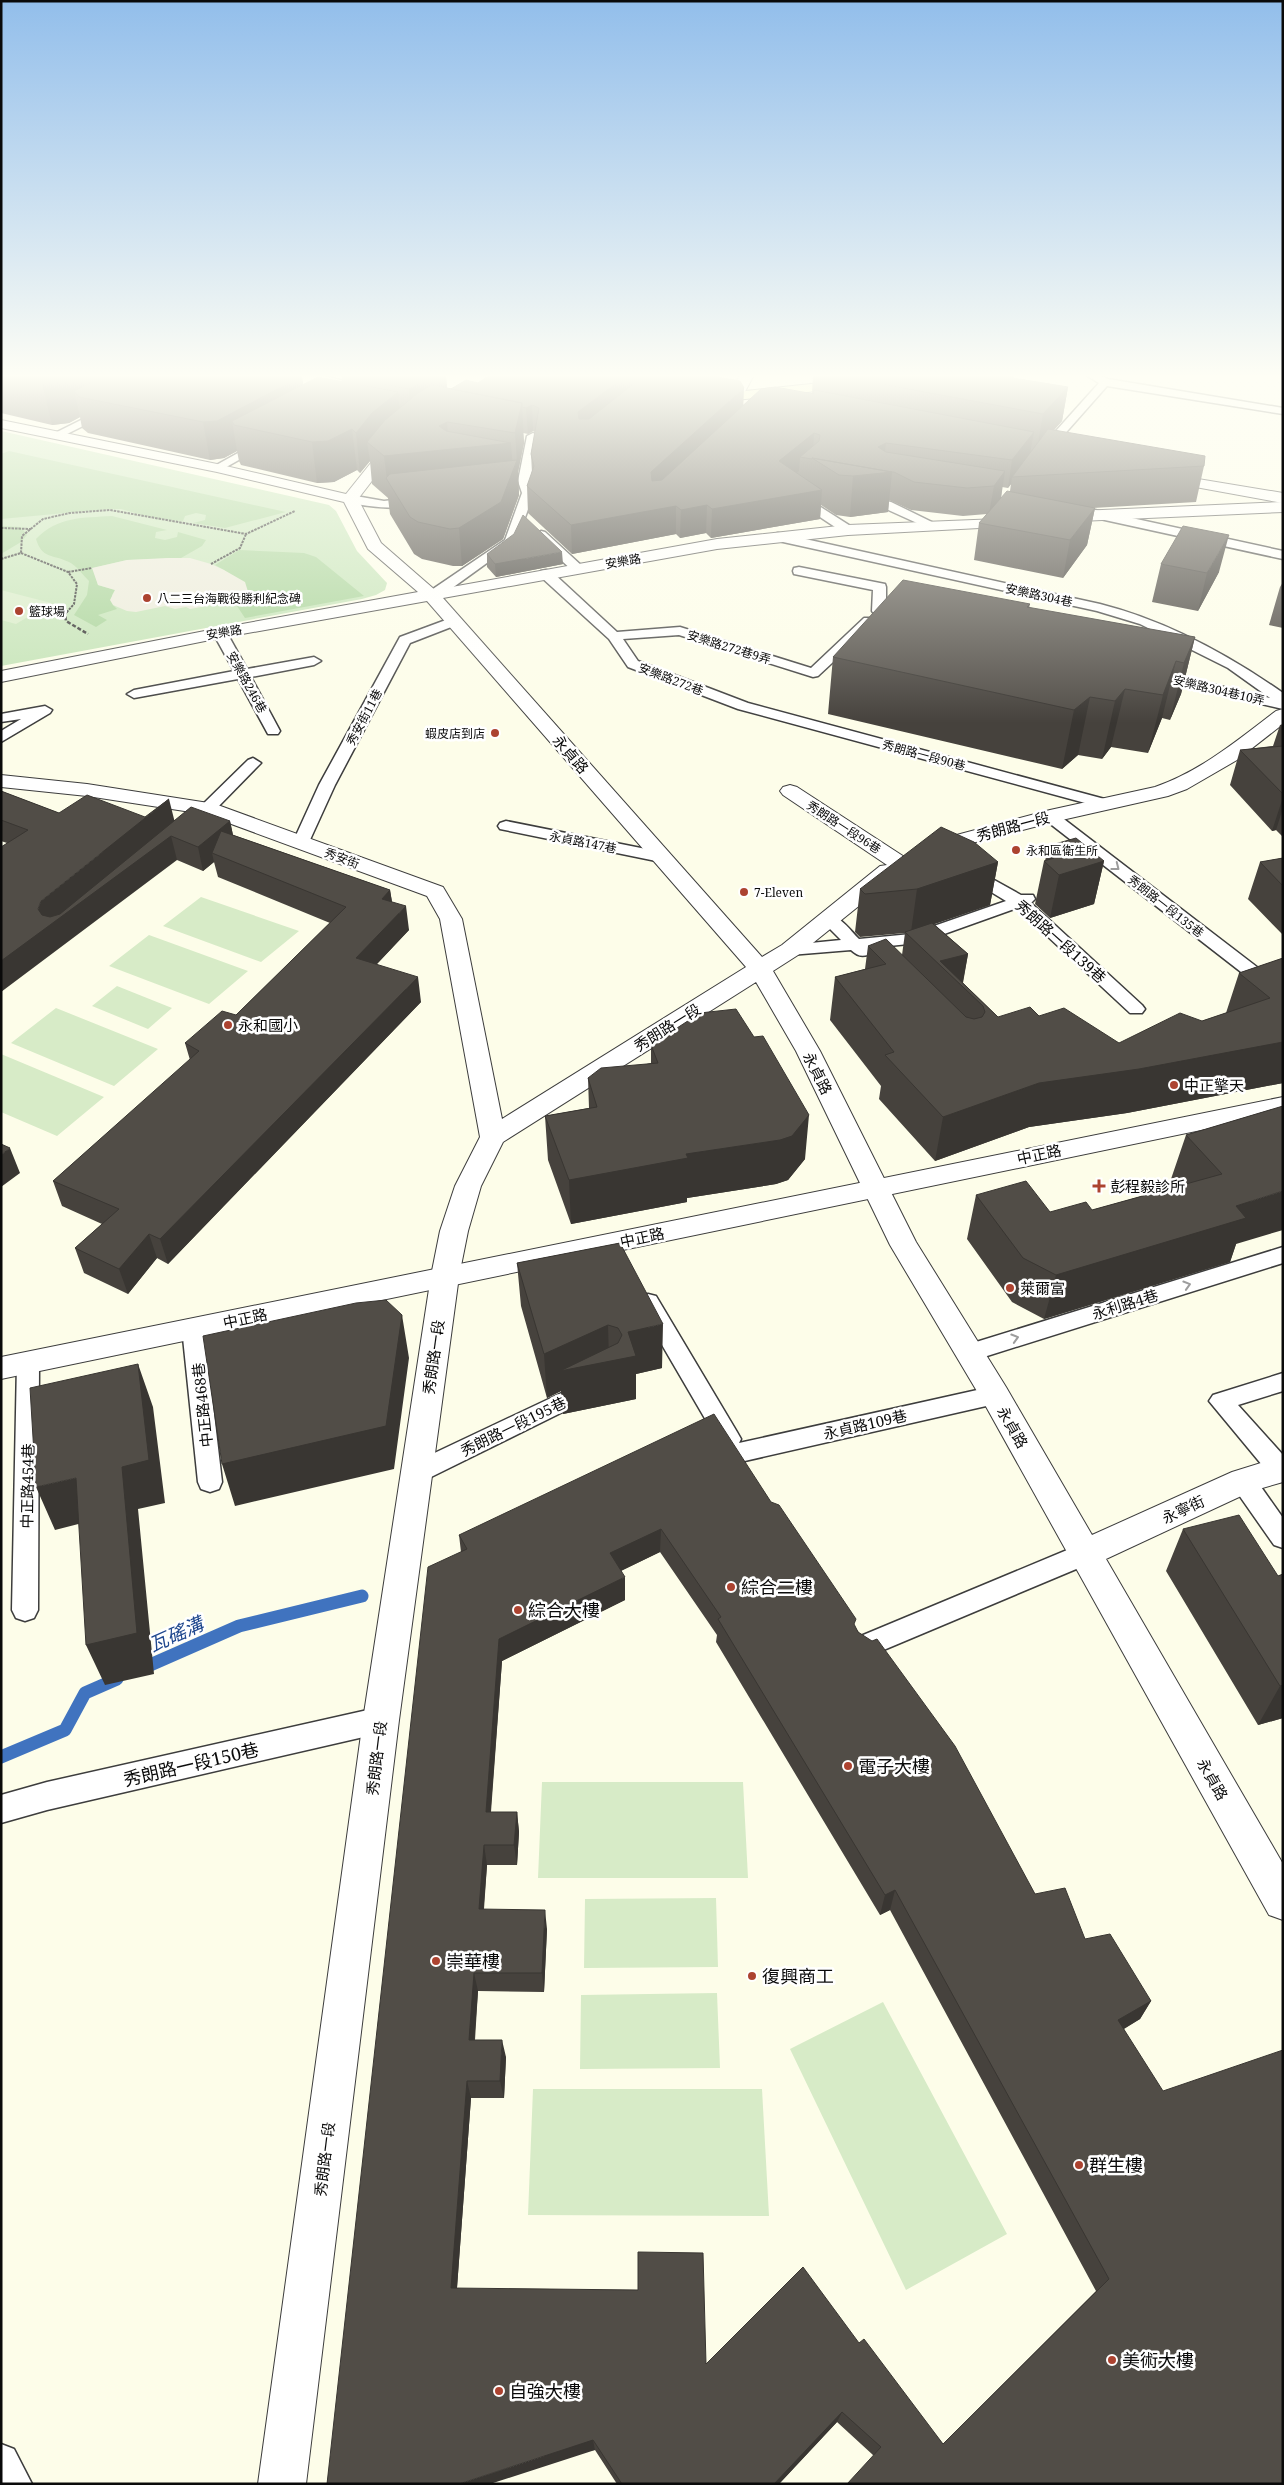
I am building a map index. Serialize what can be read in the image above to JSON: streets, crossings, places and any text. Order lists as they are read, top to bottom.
{
  "streets": {
    "street": [
      "安樂路",
      "永貞路",
      "秀朗路一段",
      "秀朗路一段96巷",
      "秀安街",
      "中正路",
      "永寧街"
    ],
    "lane": [
      "安樂路304巷",
      "安樂路272巷9弄",
      "安樂路272巷",
      "安樂路246巷",
      "安樂路304巷10弄",
      "秀安街11巷",
      "秀朗路一段90巷",
      "永貞路147巷",
      "秀朗路一段135巷",
      "秀朗路一段139巷",
      "永利路4巷",
      "中正路468巷",
      "永貞路109巷",
      "秀朗路一段195巷",
      "中正路454巷",
      "秀朗路一段150巷"
    ]
  },
  "crossings": [
    ["安樂路", "安樂路304巷"],
    ["安樂路", "安樂路272巷"],
    ["安樂路", "安樂路246巷"],
    ["安樂路", "永貞路"],
    ["安樂路272巷9弄", "安樂路272巷"],
    ["安樂路272巷", "秀朗路一段90巷"],
    ["秀安街11巷", "永貞路"],
    ["秀安街11巷", "秀安街"],
    ["永貞路", "秀朗路一段"],
    ["永貞路", "永貞路147巷"],
    ["永貞路", "中正路"],
    ["永貞路", "永利路4巷"],
    ["永貞路", "永貞路109巷"],
    ["永貞路", "永寧街"],
    ["秀朗路一段90巷", "秀朗路一段"],
    ["秀朗路一段", "秀朗路一段96巷"],
    ["秀朗路一段", "秀安街"],
    ["秀朗路一段", "秀朗路一段135巷"],
    ["秀朗路一段", "秀朗路一段139巷"],
    ["秀朗路一段", "中正路"],
    ["秀朗路一段", "秀朗路一段195巷"],
    ["秀朗路一段", "秀朗路一段150巷"],
    ["中正路", "中正路468巷"],
    ["中正路", "中正路454巷"]
  ],
  "one_way": ["秀朗路一段135巷", "永利路4巷"],
  "water": ["瓦磘溝"],
  "places": {
    "other": [
      "八二三台海戰役勝利紀念碑",
      "籃球場",
      "蝦皮店到店",
      "永和區衛生所",
      "7-Eleven",
      "永和國小",
      "中正擎天",
      "萊爾富",
      "綜合二樓",
      "綜合大樓",
      "電子大樓",
      "崇華樓",
      "復興商工",
      "群生樓",
      "美術大樓",
      "自強大樓"
    ],
    "health": ["彭程毅診所"]
  }
}
